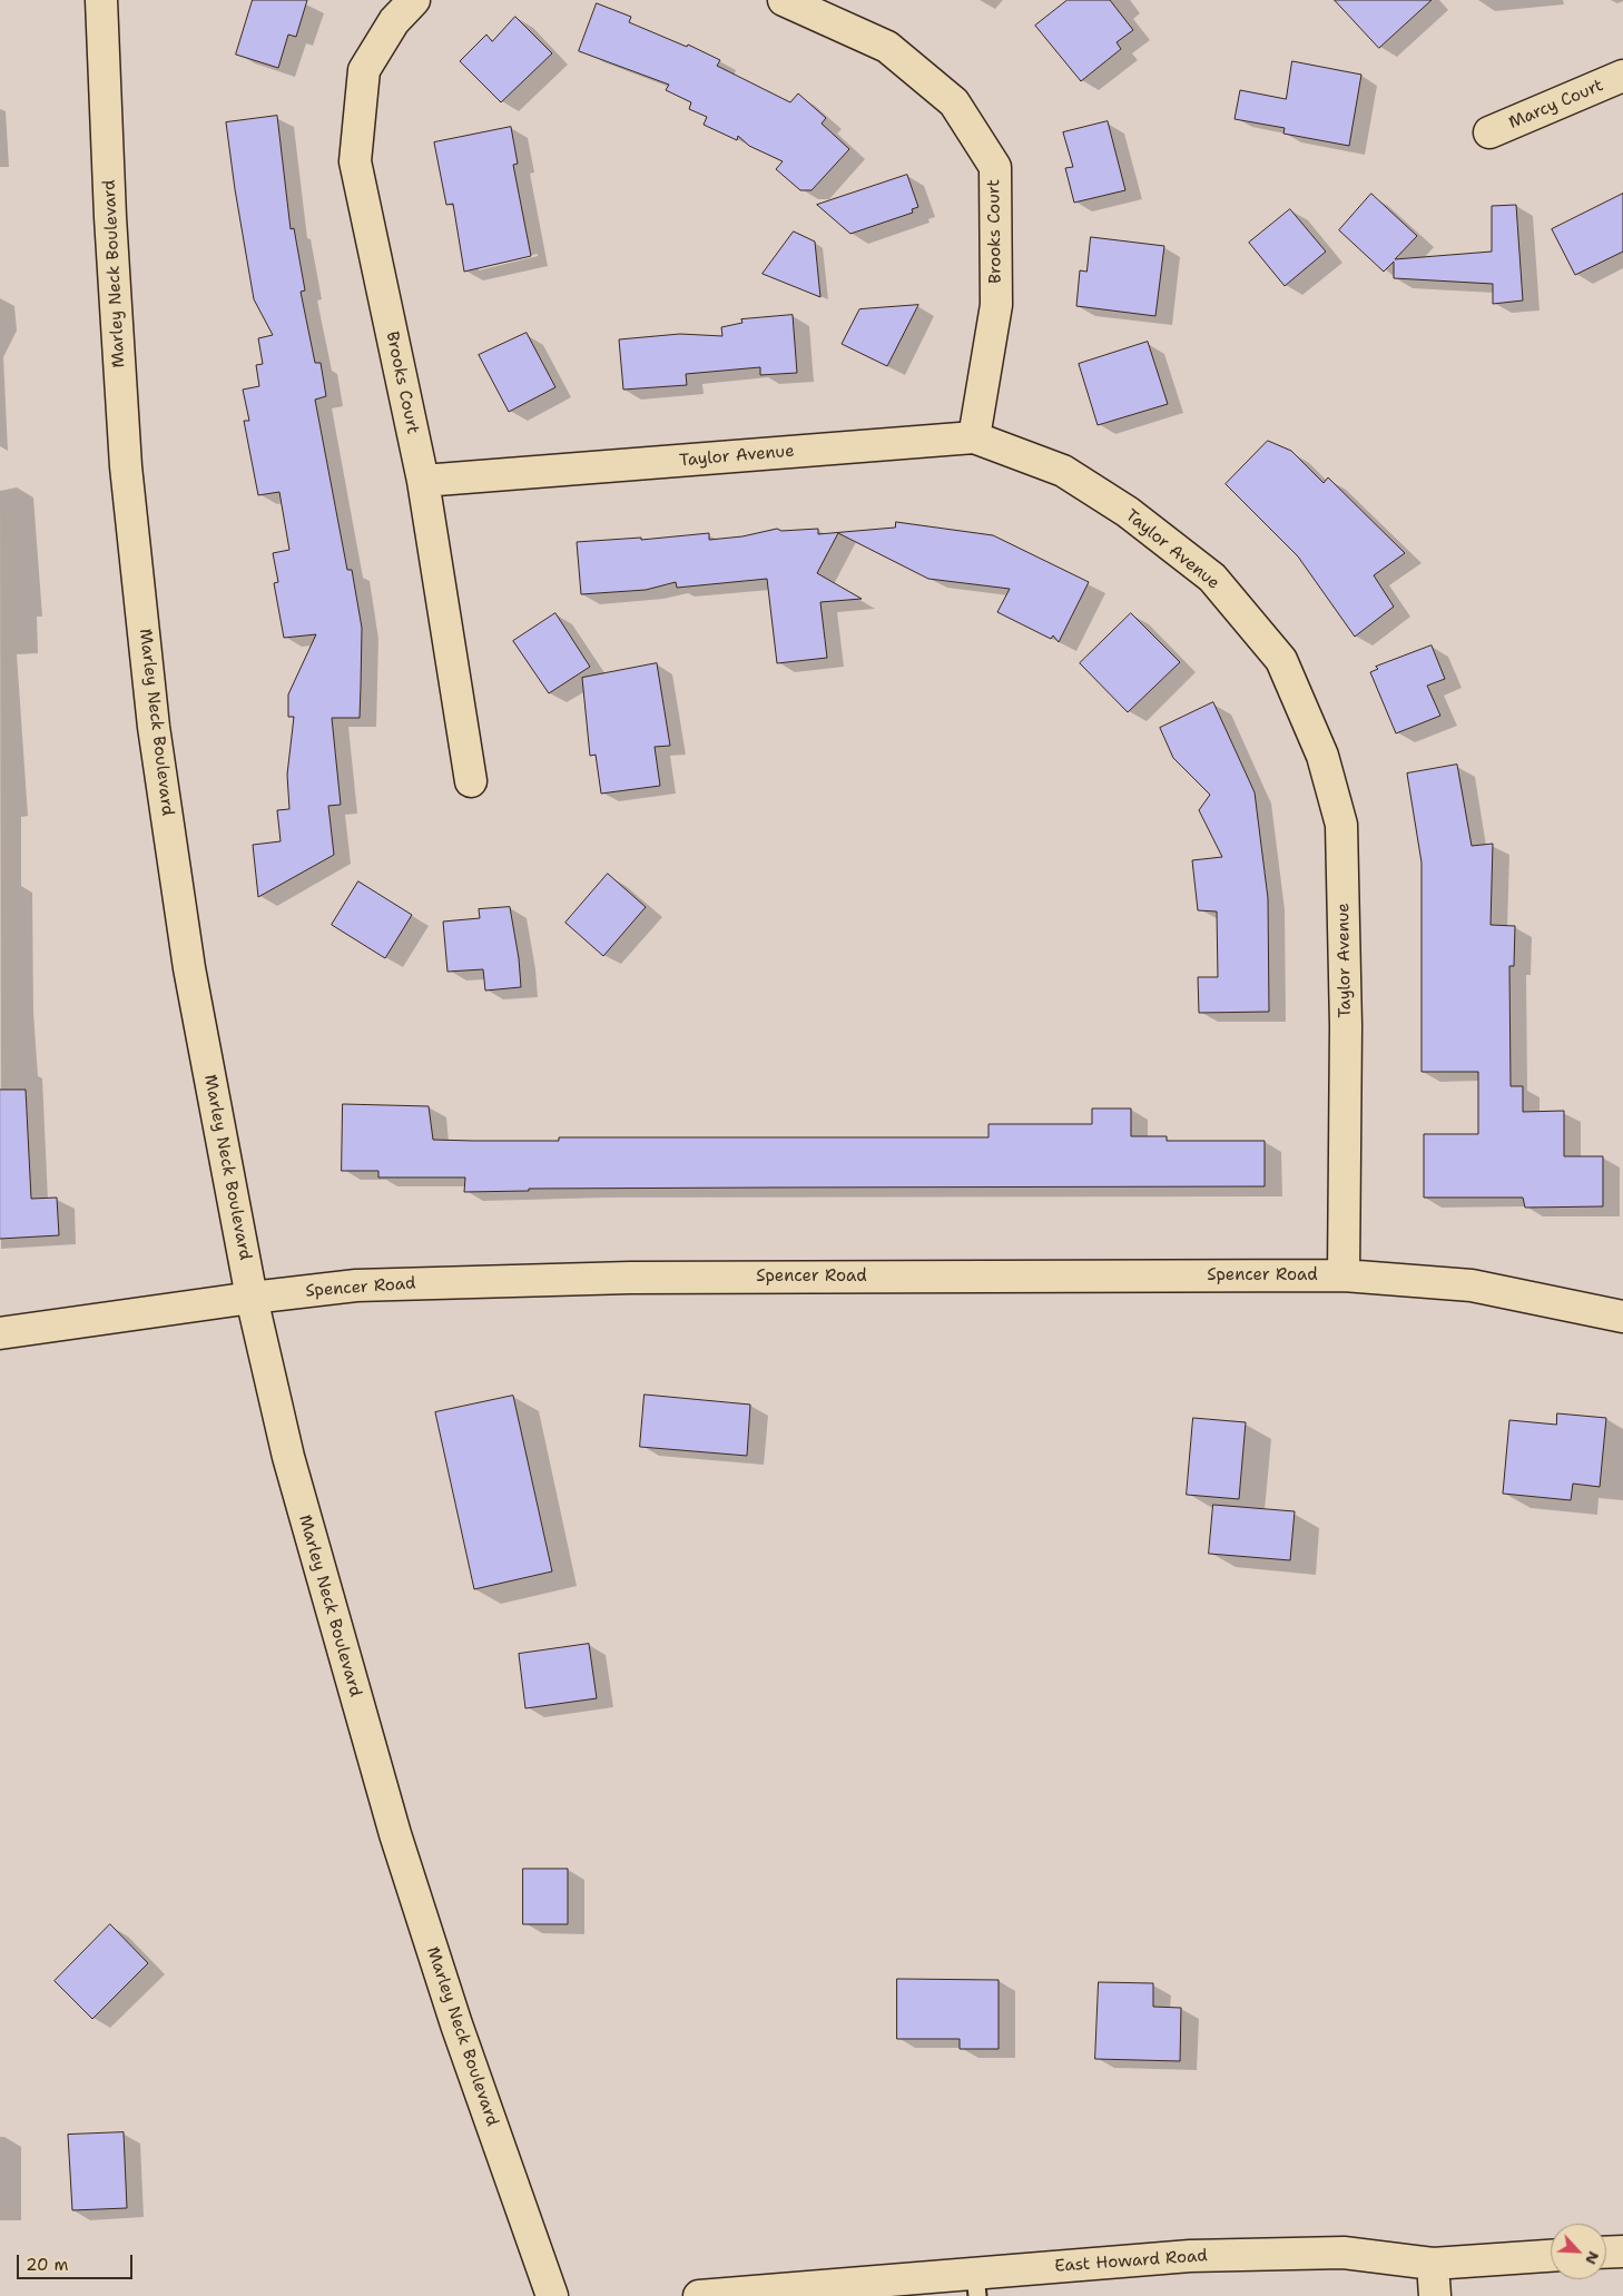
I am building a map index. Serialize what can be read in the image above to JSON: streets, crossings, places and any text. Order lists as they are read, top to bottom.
{
  "streets": {
    "street": [
      "Marcy Court",
      "Brooks Court",
      "Marley Neck Boulevard",
      "Taylor Avenue",
      "Spencer Road",
      "East Howard Road"
    ]
  },
  "crossings": [
    ["Brooks Court", "Taylor Avenue"],
    ["Marley Neck Boulevard", "Spencer Road"],
    ["Taylor Avenue", "Spencer Road"]
  ],
  "scale_bar": "20 m",
  "north": "bottom right"
}
